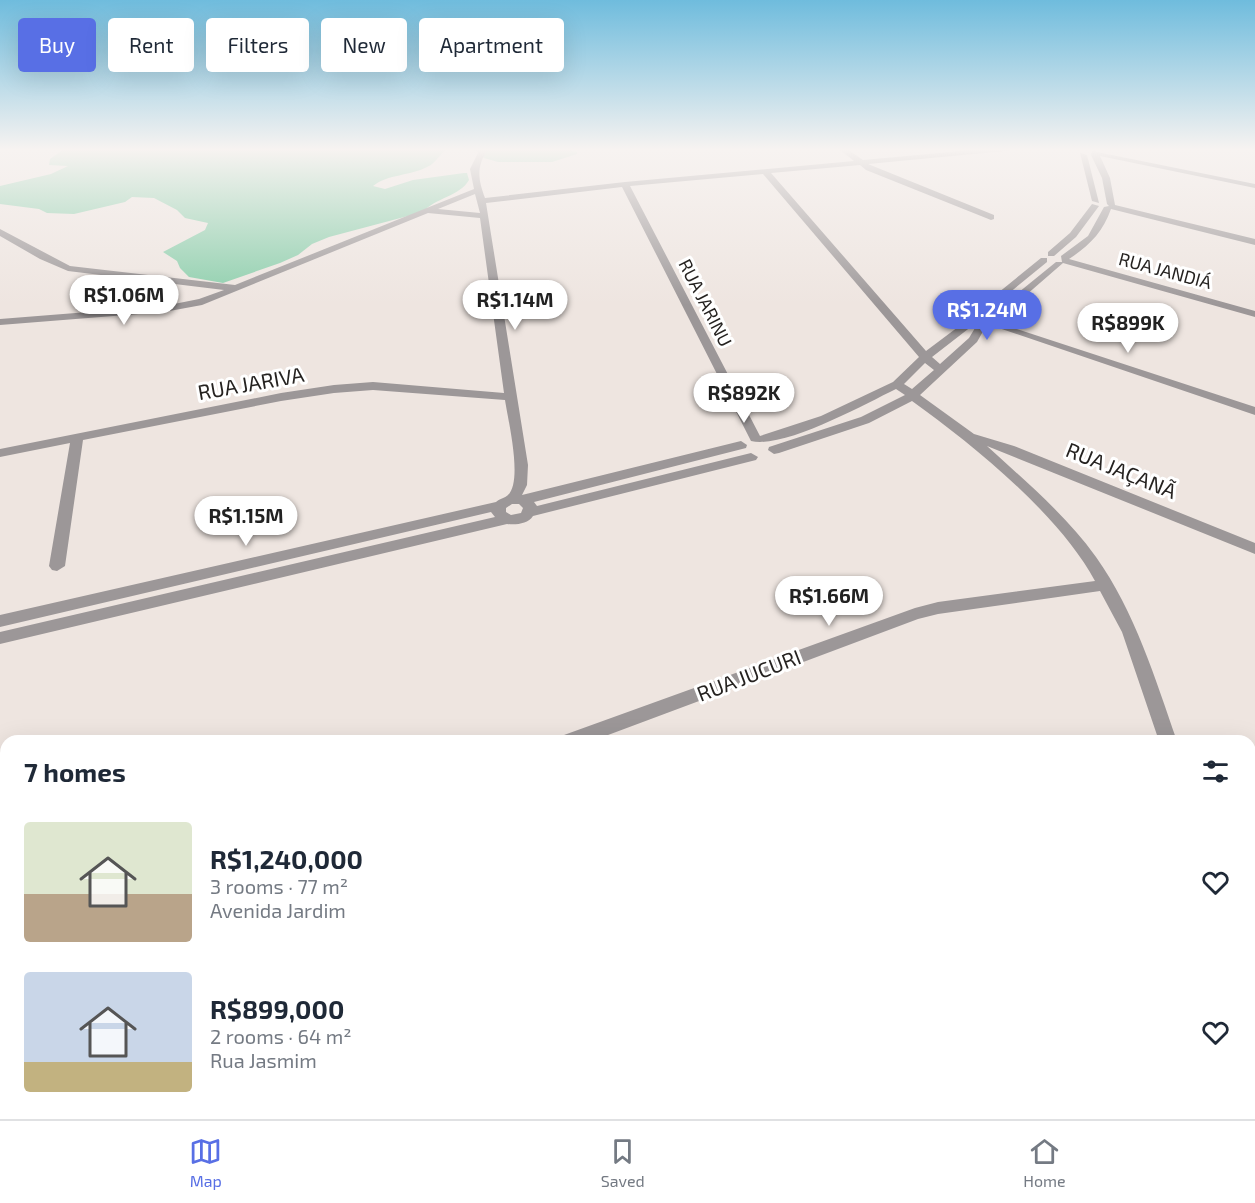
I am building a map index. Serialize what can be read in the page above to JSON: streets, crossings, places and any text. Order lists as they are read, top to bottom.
{
  "streets": {
    "street": [
      "RUA JANDIÁ",
      "RUA JARINU",
      "RUA JARIVA",
      "RUA JAÇANÃ",
      "RUA JUCURI"
    ]
  },
  "page": {
    "chip": [
      "Buy",
      "Rent",
      "Filters",
      "New",
      "Apartment"
    ],
    "price": [
      "R$1.06M",
      "R$1.14M",
      "R$1.24M",
      "R$899K",
      "R$892K",
      "R$1.15M",
      "R$1.66M"
    ],
    "heading": "7 homes",
    "list": [
      {
        "name": "R$1,240,000",
        "note": "3 rooms · 77 m² · Avenida Jardim"
      },
      {
        "name": "R$899,000",
        "note": "2 rooms · 64 m² · Rua Jasmim"
      }
    ],
    "tabs": ["Map", "Saved", "Home"]
  }
}
